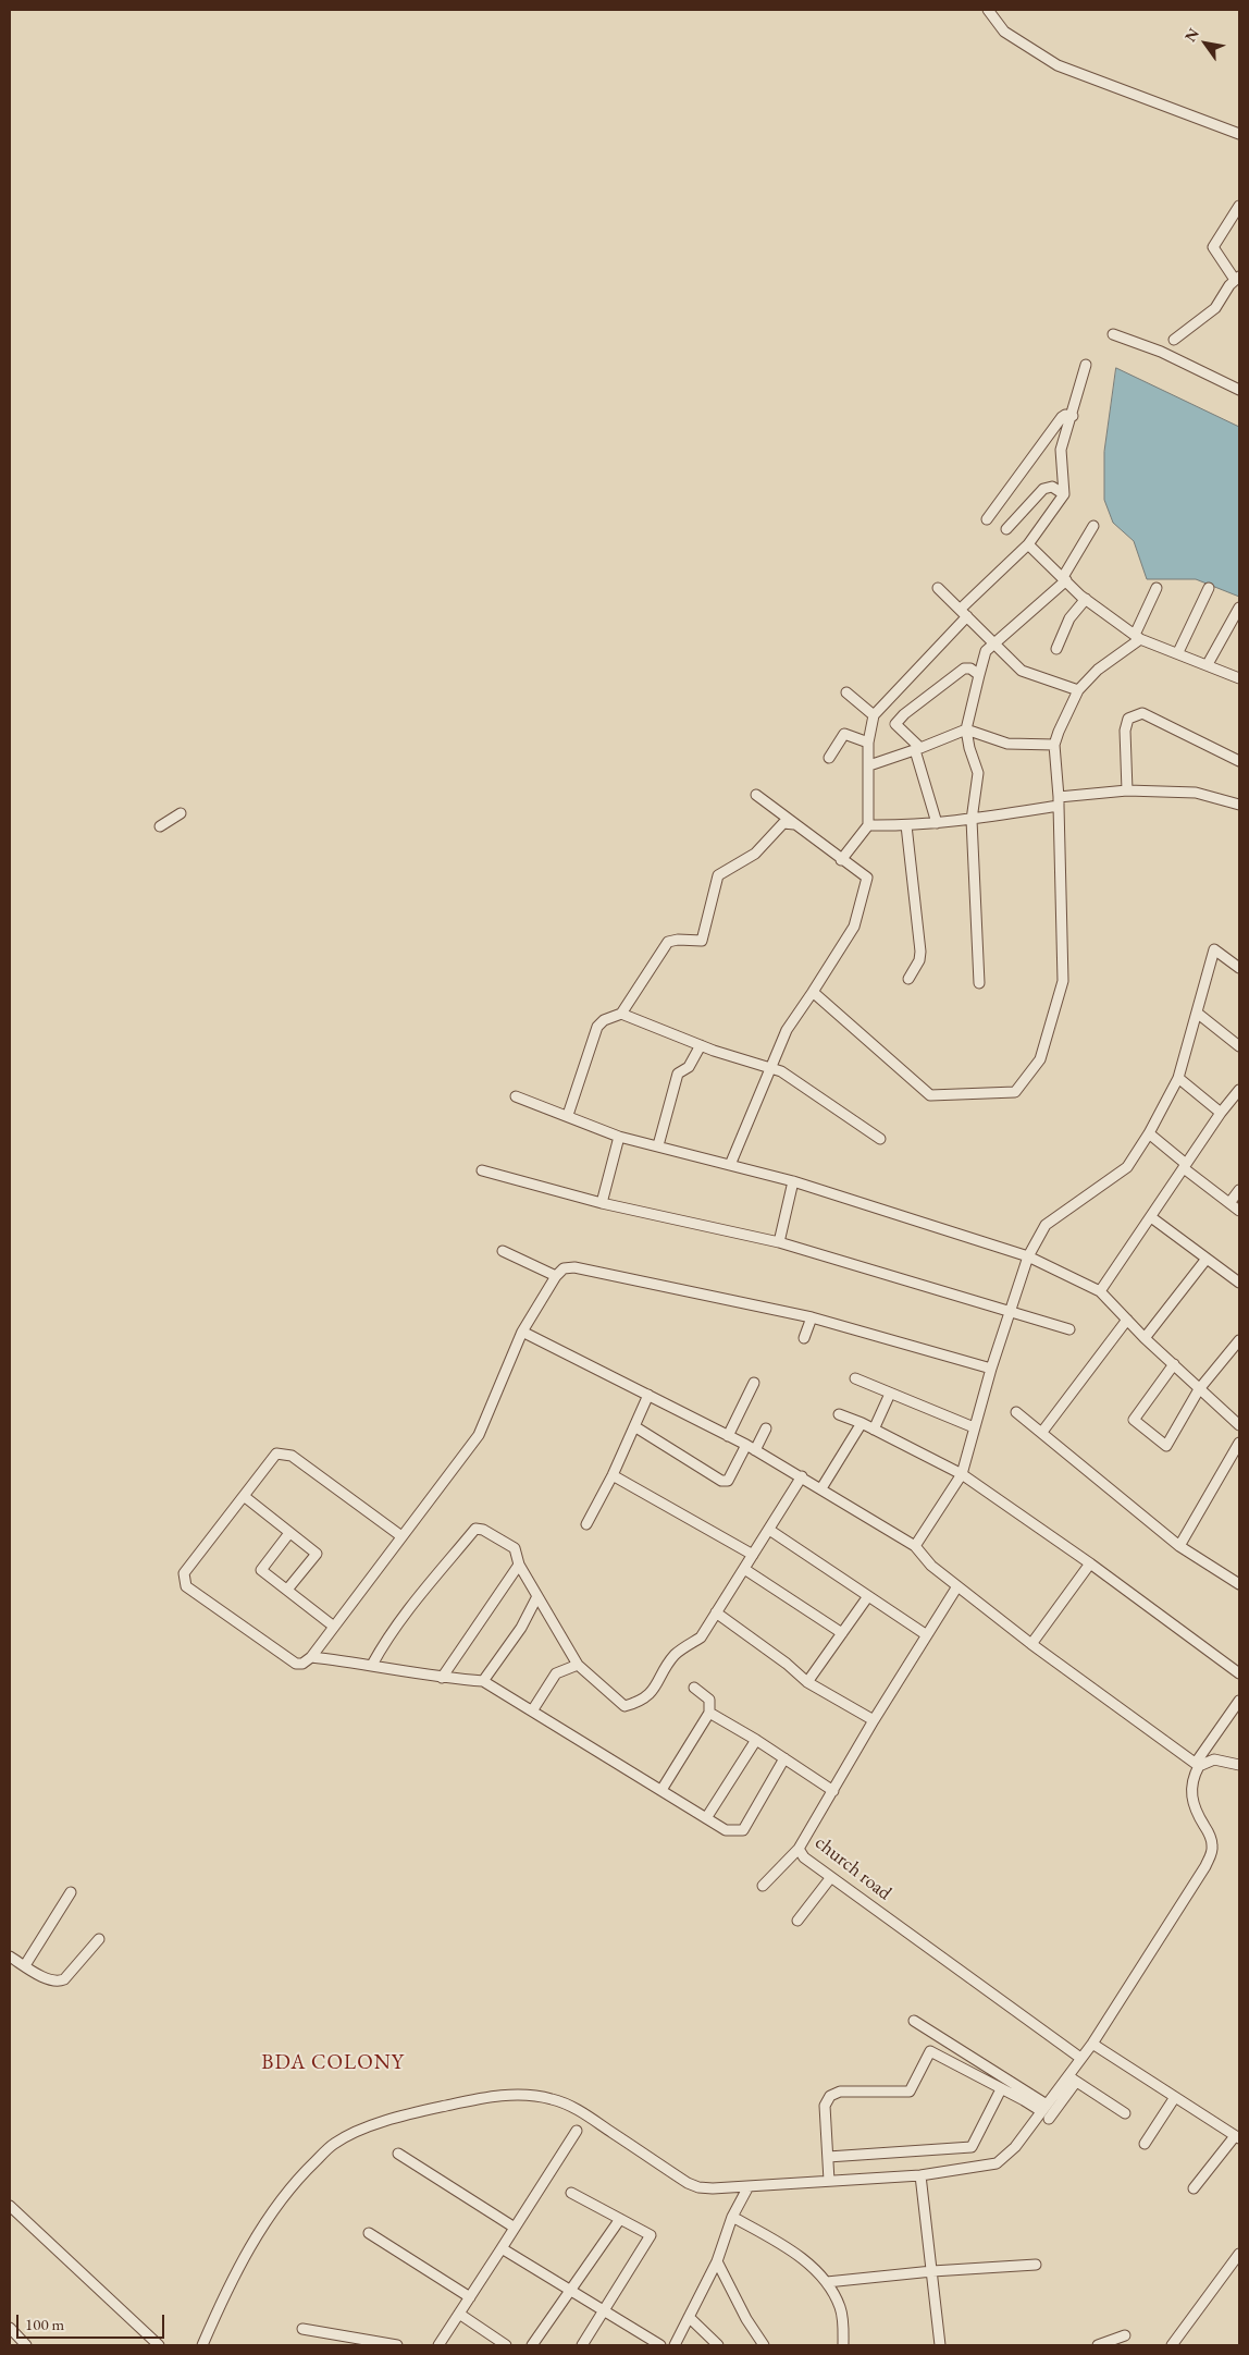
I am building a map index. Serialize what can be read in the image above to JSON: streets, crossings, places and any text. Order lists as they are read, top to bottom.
{
  "streets": {
    "street": ["church road"]
  },
  "districts": ["BDA COLONY"],
  "scale_bar": "100 m",
  "north": "top left"
}
